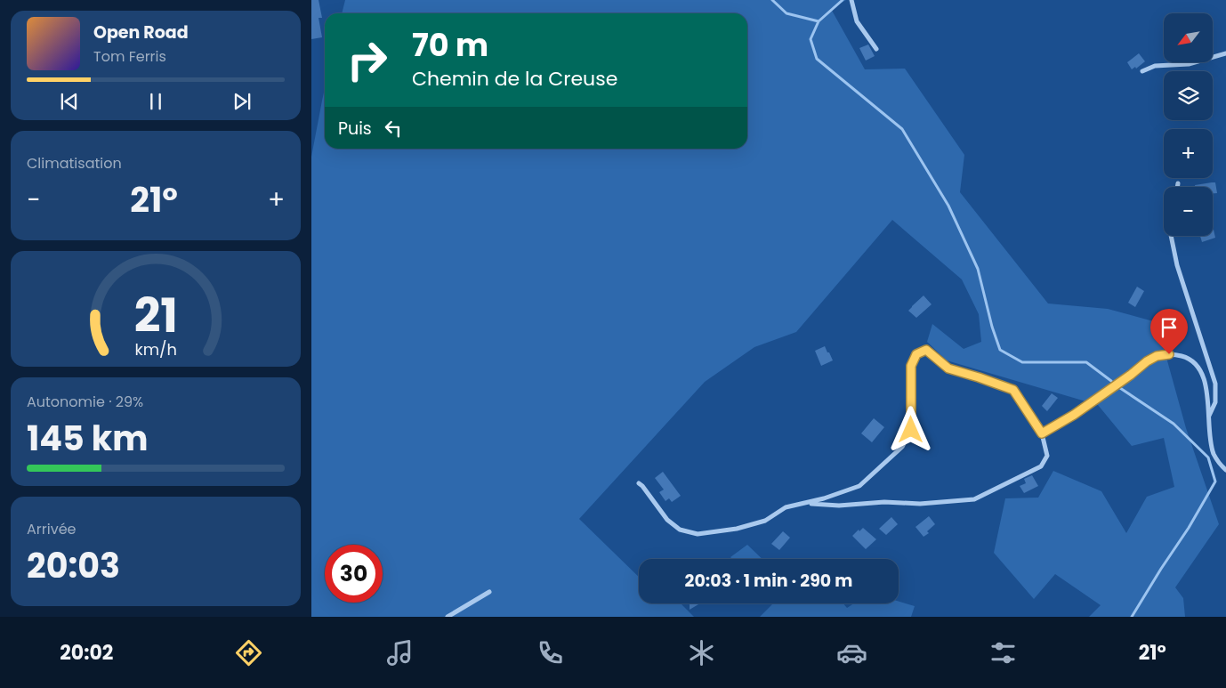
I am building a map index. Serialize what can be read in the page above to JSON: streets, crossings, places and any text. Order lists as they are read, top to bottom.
{
  "north": "bottom left",
  "page": {
    "map_buttons": ["+", "−"],
    "turn": ["70 m", "Chemin de la Creuse"],
    "song": ["Open Road", "Tom Ferris"],
    "then": "Puis",
    "tile": [
      "Climatisation",
      ["Autonomie · 29%", "145 km"],
      ["Arrivée", "20:03"]
    ],
    "heat": ["−", "21°", "+"],
    "limit": "30",
    "trip": "20:03 · 1 min · 290 m",
    "tabs": ["20:02", "21°"],
    "gauge": ["21", "km/h"]
  }
}
